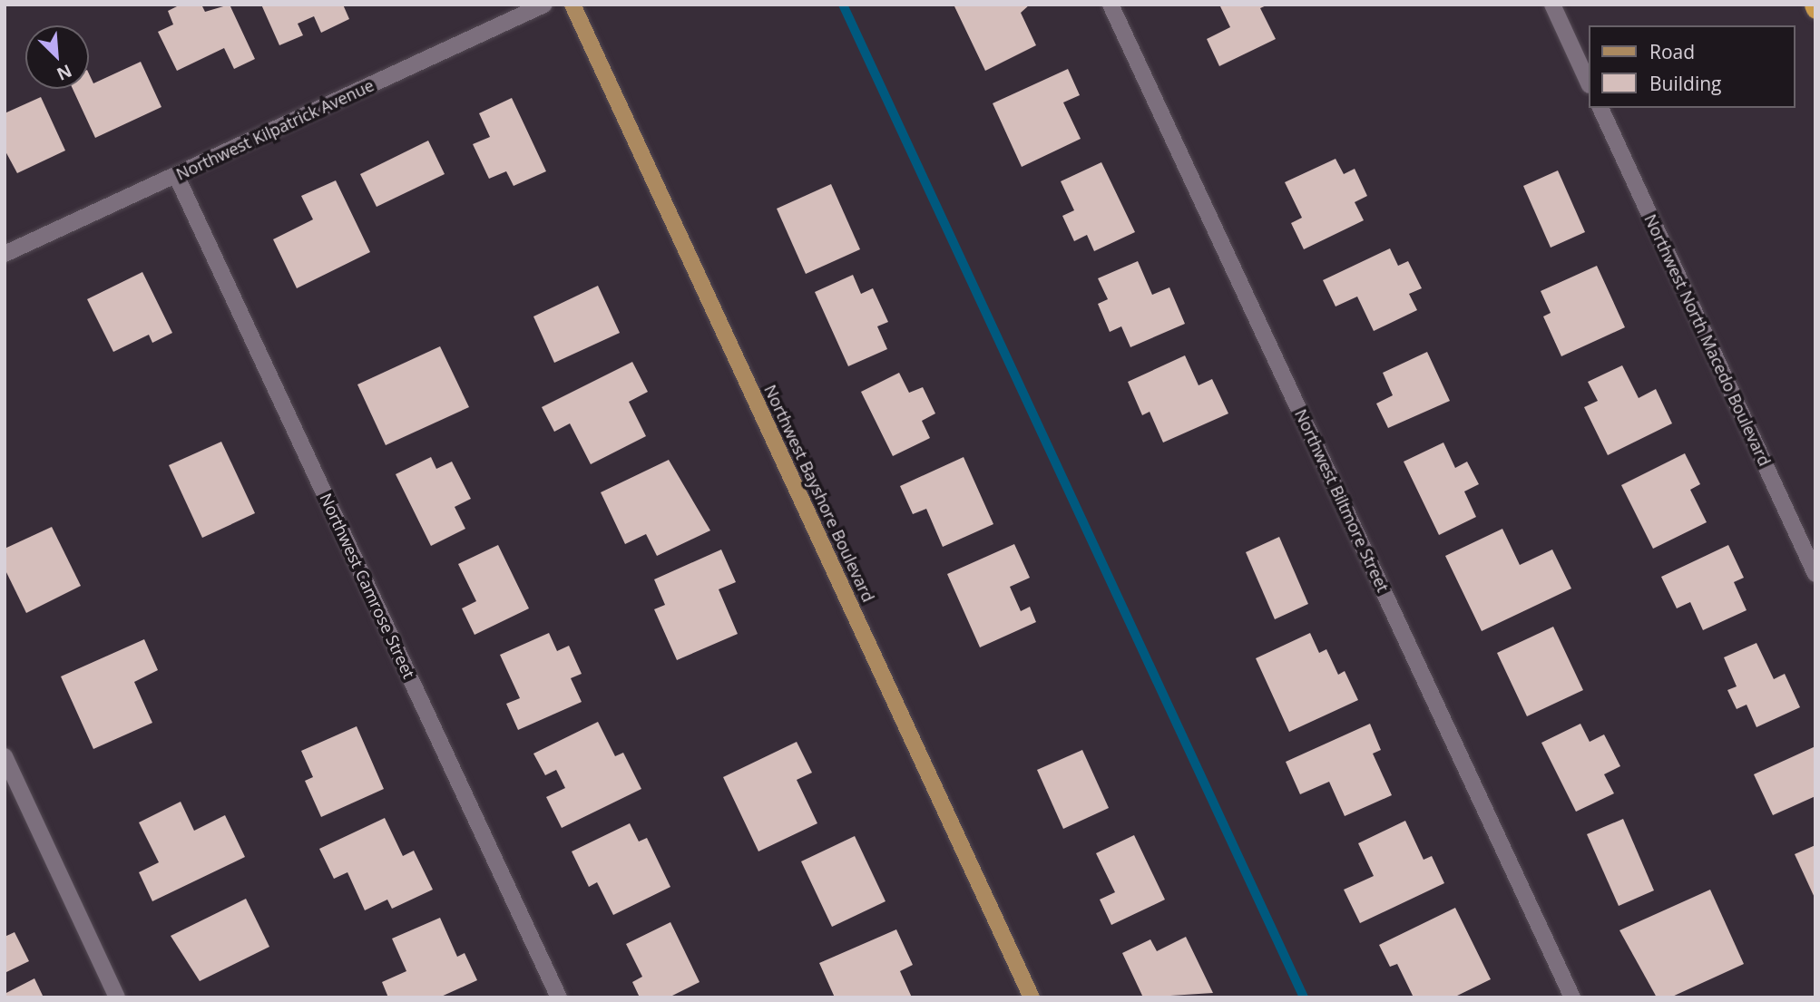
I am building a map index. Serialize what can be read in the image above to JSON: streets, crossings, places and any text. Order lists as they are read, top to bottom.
{
  "streets": {
    "main road": ["Northwest Bayshore Boulevard"],
    "street": [
      "Northwest Kilpatrick Avenue",
      "Northwest North Macedo Boulevard",
      "Northwest Biltmore Street",
      "Northwest Camrose Street"
    ]
  },
  "crossings": [
    ["Northwest Kilpatrick Avenue", "Northwest Camrose Street"]
  ],
  "legend": ["Road", "Building"],
  "north": "bottom right"
}
